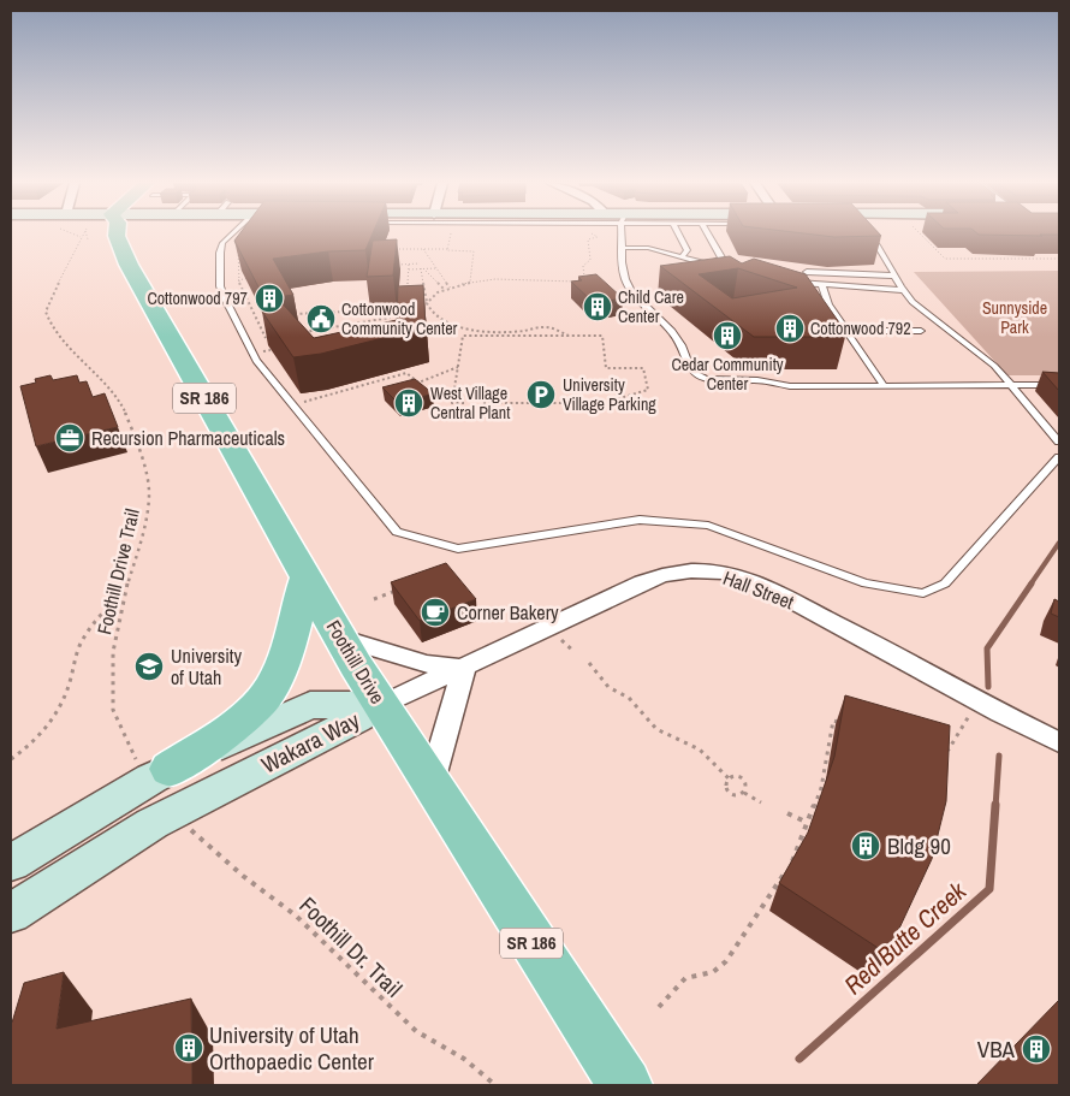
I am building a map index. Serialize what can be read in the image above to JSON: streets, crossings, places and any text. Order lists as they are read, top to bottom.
{
  "streets": {
    "main road": ["SR 186", "Foothill Drive", "Wakara Way"],
    "street": ["Hall Street"],
    "path": ["Foothill Drive Trail", "Foothill Dr. Trail"]
  },
  "crossings": [
    ["Foothill Drive Trail", "Wakara Way"],
    ["Hall Street", "Foothill Drive"],
    ["Hall Street", "Wakara Way"],
    ["Foothill Drive", "Wakara Way"]
  ],
  "water": ["Red Butte Creek"],
  "parks": ["Sunnyside Park"],
  "places": {
    "building": [
      "Cottonwood 797",
      "Child Care Center",
      "Cottonwood 792",
      "Cedar Community Center",
      "West Village Central Plant",
      "Bldg 90",
      "University of Utah Orthopaedic Center",
      "VBA"
    ],
    "public building": ["Cottonwood Community Center"],
    "parking": ["University Village Parking"],
    "office": ["Recursion Pharmaceuticals"],
    "cafe": ["Corner Bakery"],
    "school or university": ["University of Utah"]
  }
}
